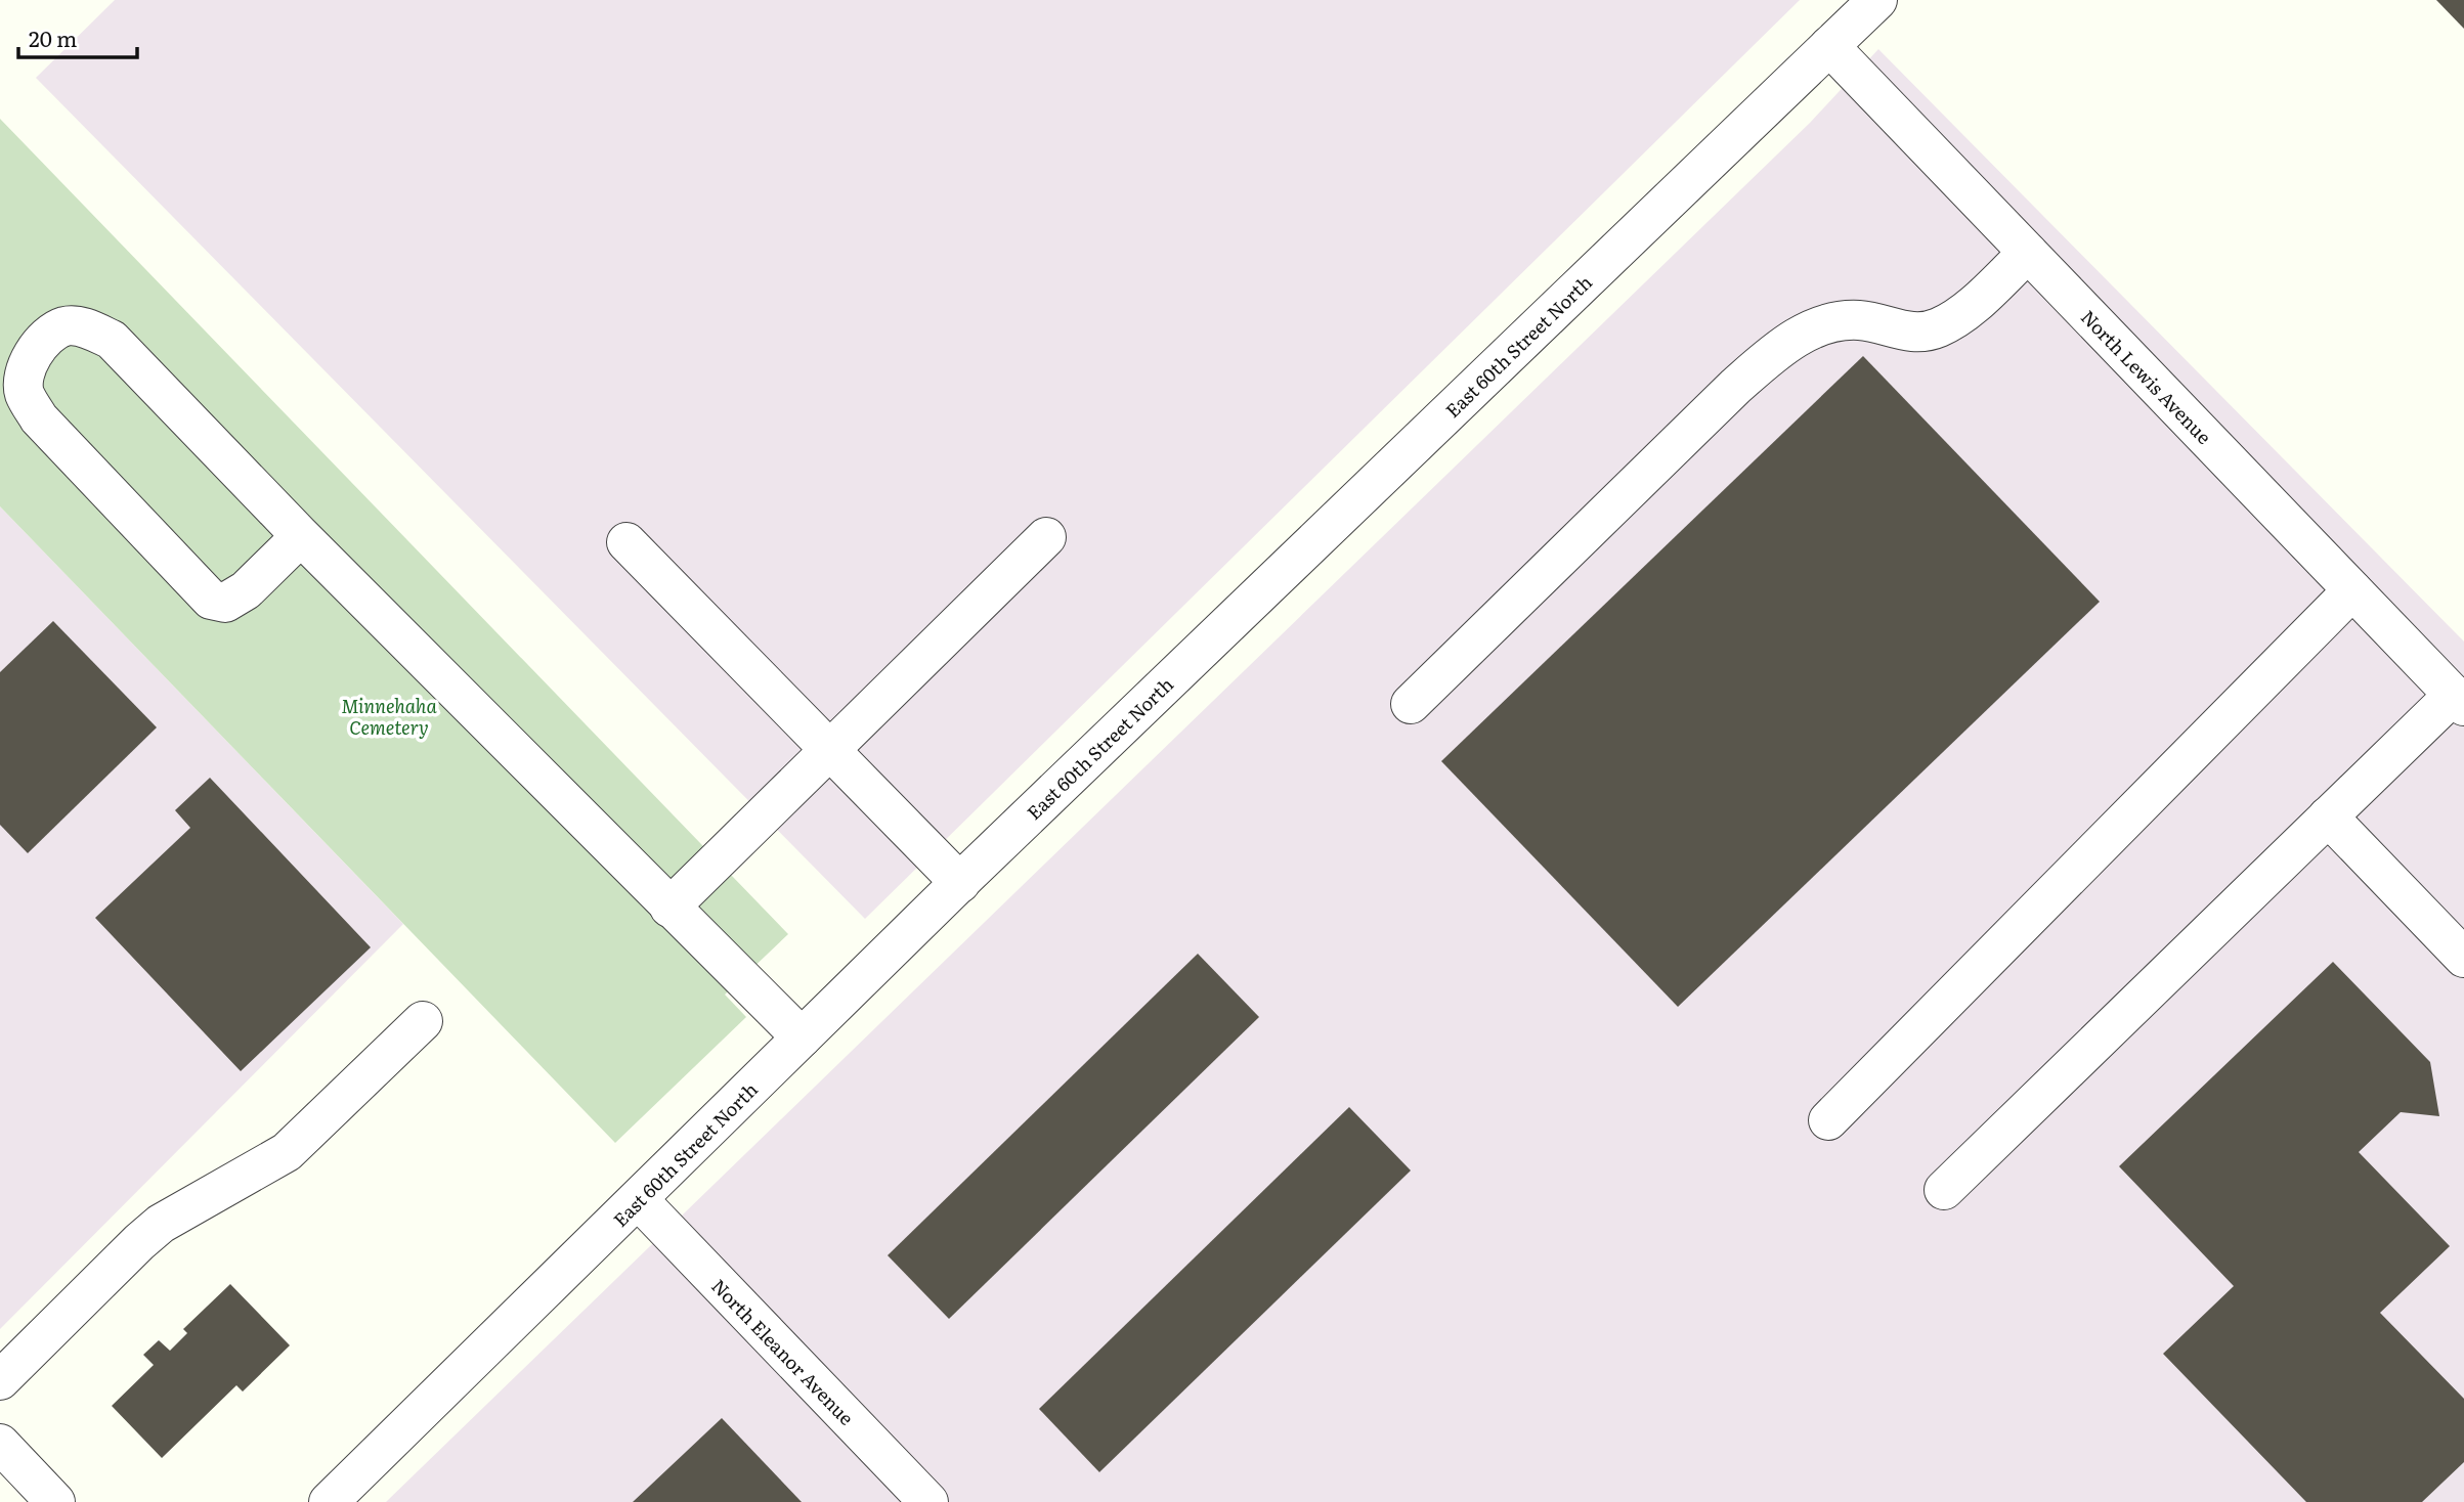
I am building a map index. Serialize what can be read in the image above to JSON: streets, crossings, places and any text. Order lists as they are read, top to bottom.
{
  "streets": {
    "street": ["East 60th Street North", "North Lewis Avenue", "North Eleanor Avenue"]
  },
  "crossings": [
    ["East 60th Street North", "North Lewis Avenue"],
    ["East 60th Street North", "North Eleanor Avenue"]
  ],
  "parks": ["Minnehaha Cemetery"],
  "scale_bar": "20 m"
}
